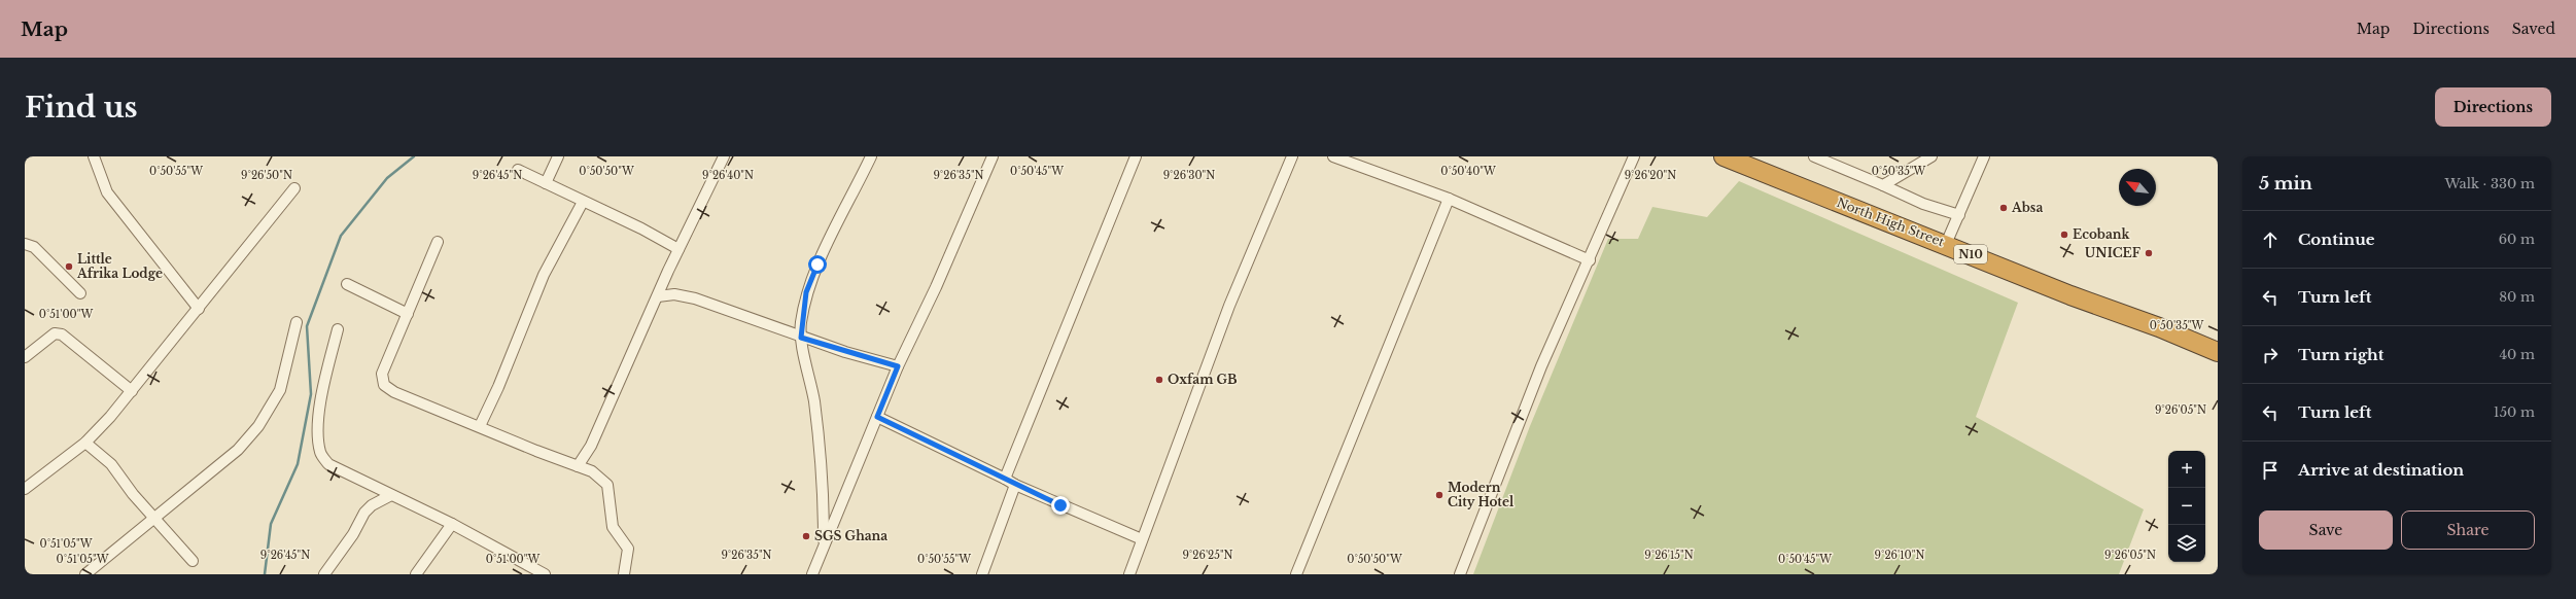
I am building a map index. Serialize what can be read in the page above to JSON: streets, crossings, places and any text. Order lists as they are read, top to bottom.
{
  "streets": {
    "highway": ["North High Street", "N10"]
  },
  "places": [
    "Absa",
    "Ecobank",
    "UNICEF",
    "Little Afrika Lodge",
    "Oxfam GB",
    "Modern City Hotel",
    "SGS Ghana"
  ],
  "north": "top left",
  "page": {
    "header": "Map",
    "nav": ["Map", "Directions", "Saved"],
    "buttons": [
      "Directions",
      ["Save", "Share"]
    ],
    "title": "Find us",
    "heading": ["5 min", "Walk · 330 m"],
    "list": [
      ["Continue", "60 m"],
      ["Turn left", "80 m"],
      ["Turn right", "40 m"],
      ["Turn left", "150 m"],
      "Arrive at destination"
    ],
    "map_buttons": ["+", "−"]
  },
  "coordinates": [
    "0°50'55\"W",
    "0°50'50\"W",
    "0°50'45\"W",
    "0°50'40\"W",
    "0°50'35\"W",
    "9°26'50\"N",
    "9°26'45\"N",
    "9°26'40\"N",
    "9°26'35\"N",
    "9°26'30\"N",
    "9°26'20\"N",
    "0°51'00\"W",
    "9°26'05\"N",
    "0°51'05\"W",
    "9°26'25\"N",
    "9°26'15\"N",
    "9°26'10\"N"
  ]
}
